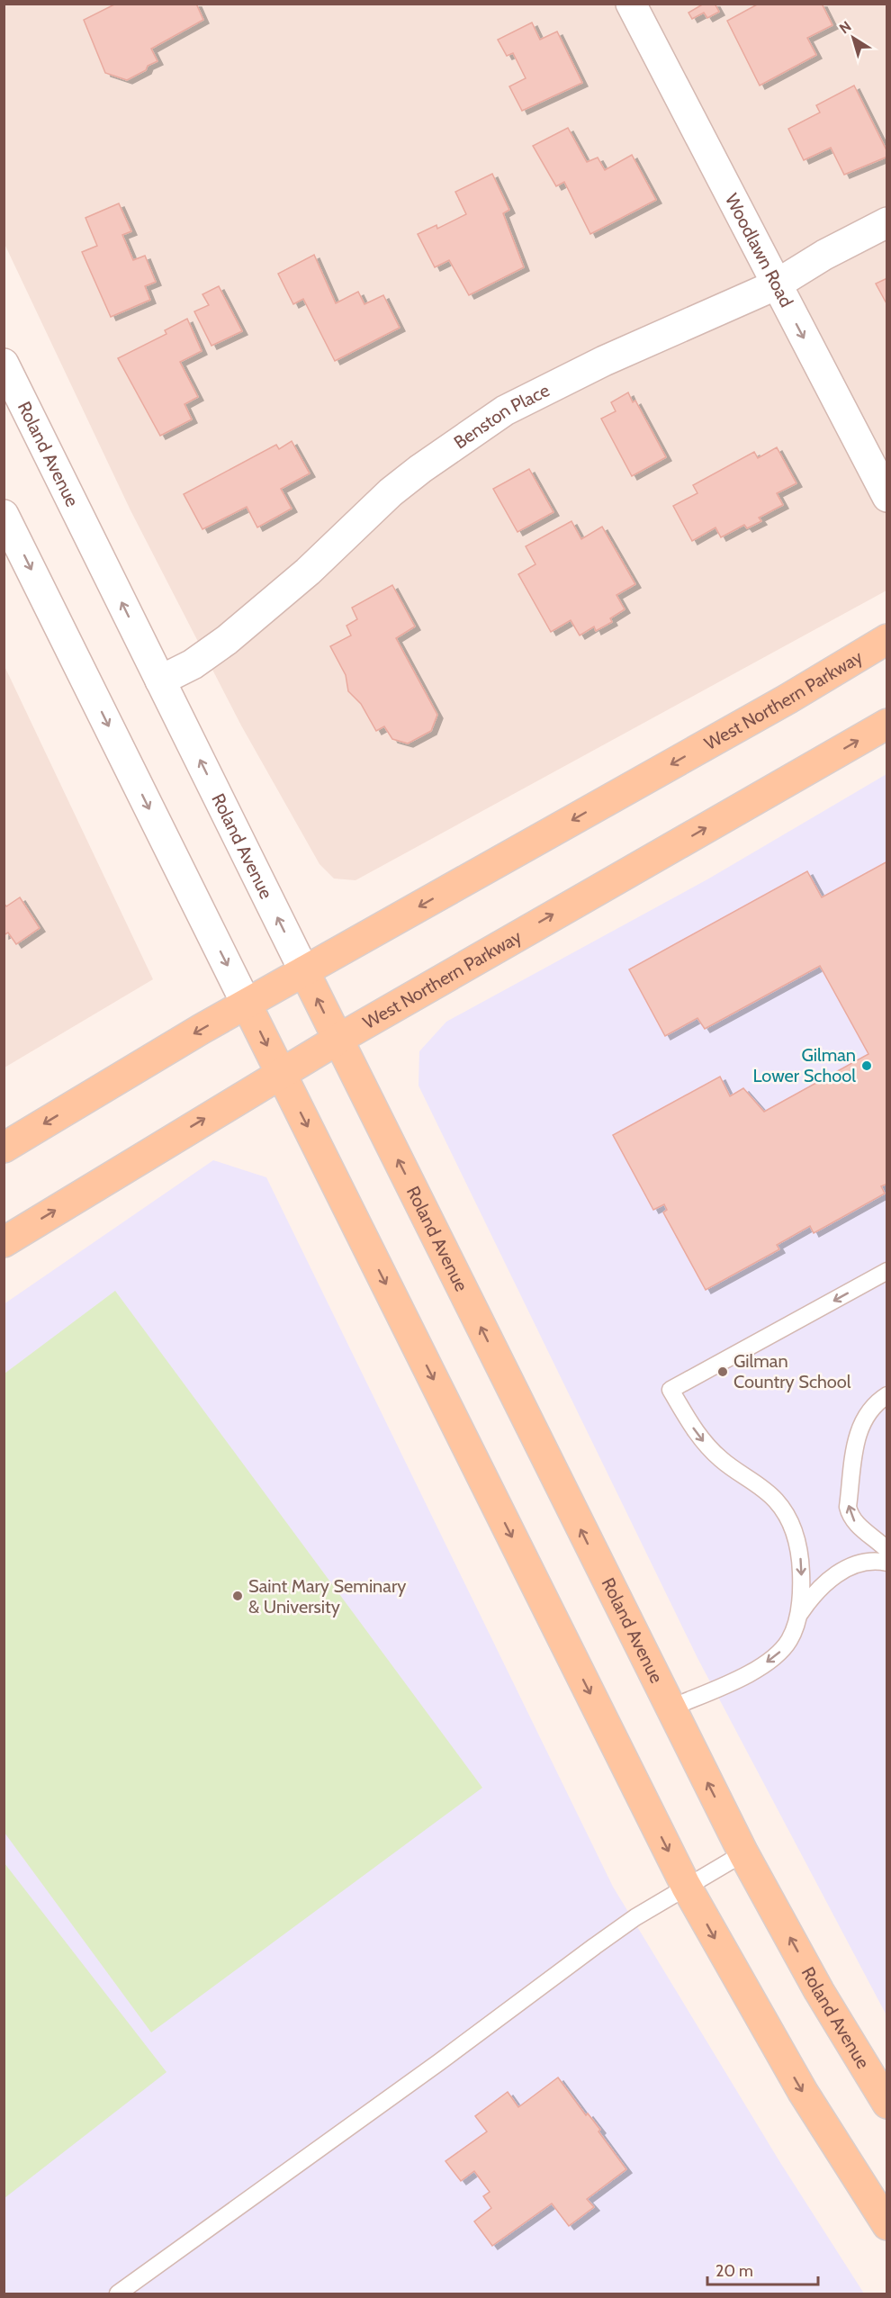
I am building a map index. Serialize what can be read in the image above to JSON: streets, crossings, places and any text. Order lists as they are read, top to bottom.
{
  "streets": {
    "main road": ["Roland Avenue", "West Northern Parkway"],
    "street": ["Woodlawn Road", "Benston Place"]
  },
  "crossings": [
    ["Woodlawn Road", "Benston Place"],
    ["Benston Place", "Roland Avenue"],
    ["Roland Avenue", "West Northern Parkway"]
  ],
  "one_way": ["Woodlawn Road", "Roland Avenue"],
  "places": ["Gilman Lower School", "Gilman Country School", "Saint Mary Seminary & University"],
  "scale_bar": "20 m",
  "north": "top left"
}
